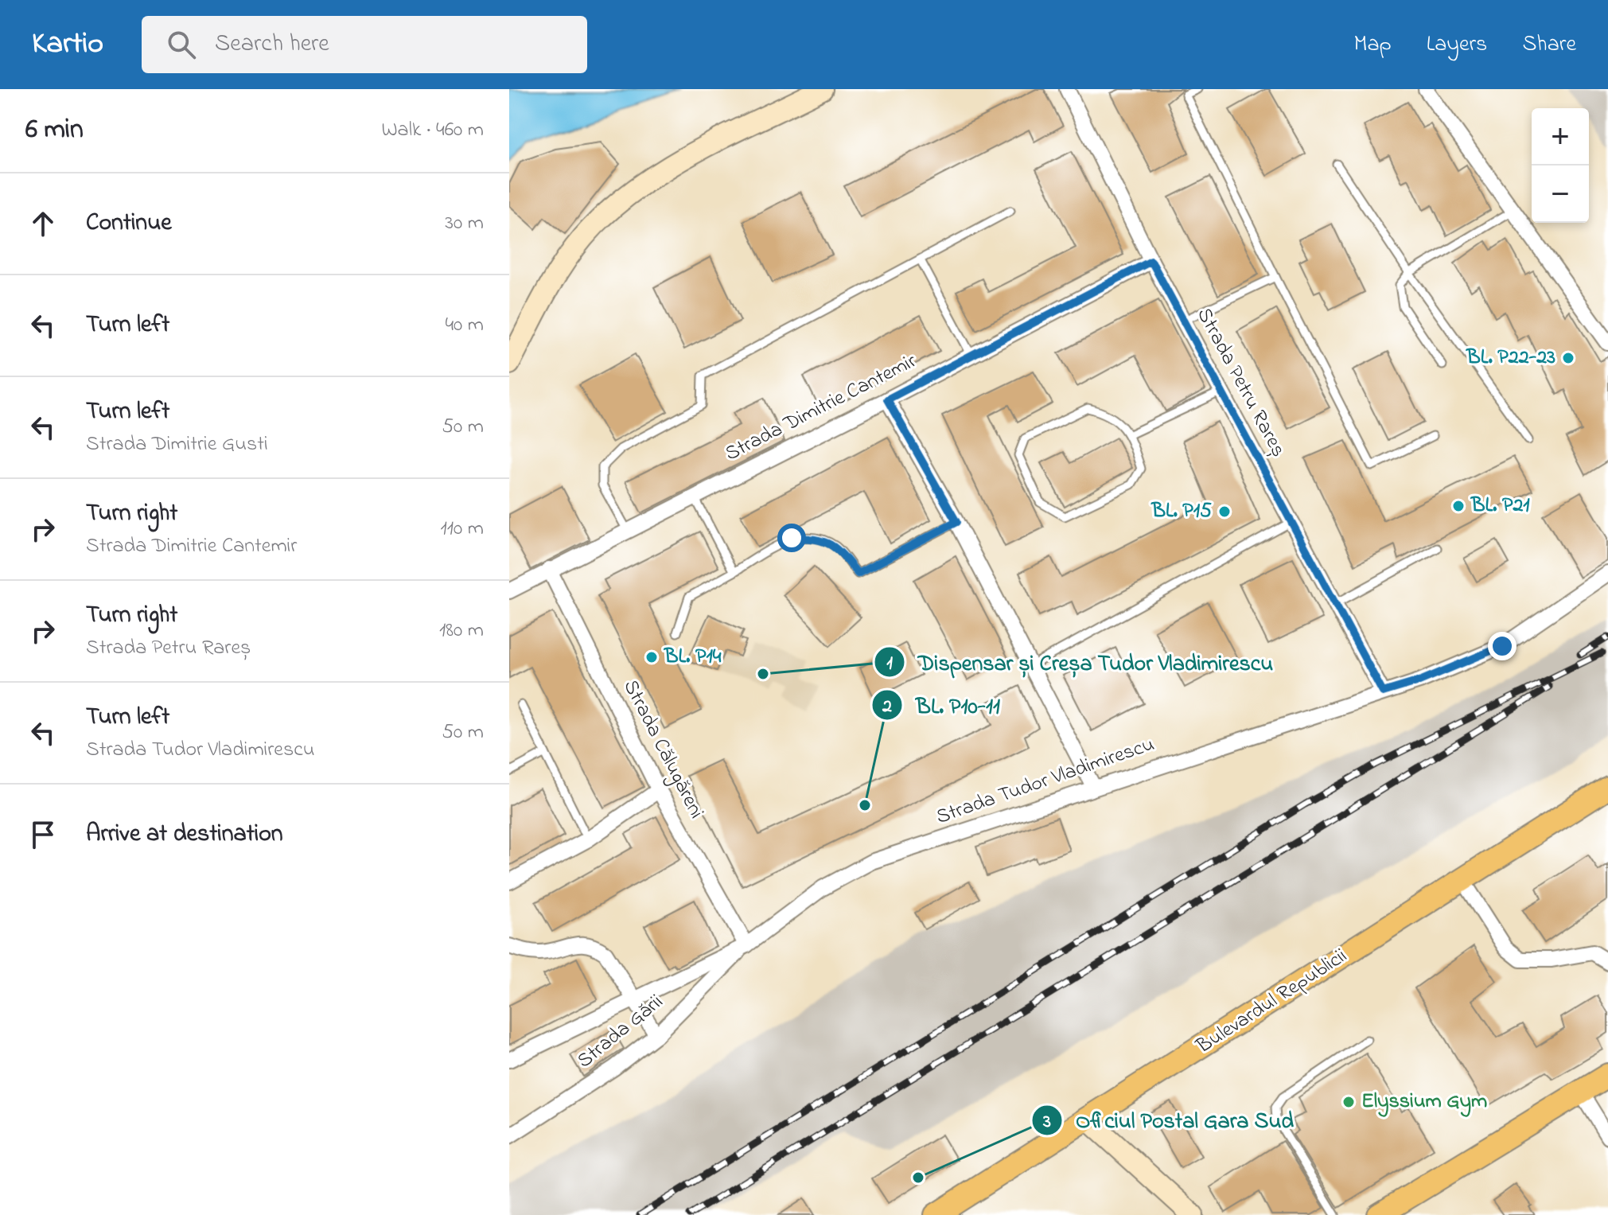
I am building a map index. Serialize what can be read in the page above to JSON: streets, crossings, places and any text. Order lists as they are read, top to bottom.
{
  "streets": {
    "main road": ["Bulevardul Republicii"],
    "street": [
      "Strada Petru Rareș",
      "Strada Dimitrie Cantemir",
      "Strada Călugăreni",
      "Strada Tudor Vladimirescu",
      "Strada Gării"
    ]
  },
  "crossings": [
    ["Strada Petru Rareș", "Strada Dimitrie Cantemir"],
    ["Strada Petru Rareș", "Strada Tudor Vladimirescu"],
    ["Strada Dimitrie Cantemir", "Strada Călugăreni"],
    ["Strada Călugăreni", "Strada Tudor Vladimirescu"],
    ["Strada Călugăreni", "Strada Gării"],
    ["Strada Tudor Vladimirescu", "Strada Gării"]
  ],
  "places": [
    "BL. P22-23",
    "BL. P21",
    "BL. P15",
    "BL. P14",
    "Dispensar și Creșa Tudor Vladimirescu",
    "BL. P10-11",
    "Elyssium Gym",
    "Oficiul Postal Gara Sud"
  ],
  "page": {
    "header": "Kartio",
    "search": "Search here",
    "nav": ["Map", "Layers", "Share"],
    "heading": ["6 min", "Walk · 460 m"],
    "map_buttons": ["+", "−"],
    "list": [
      ["Continue", "30 m"],
      ["Turn left", "40 m"],
      ["Turn left", "Strada Dimitrie Gusti", "50 m"],
      ["Turn right", "Strada Dimitrie Cantemir", "110 m"],
      ["Turn right", "Strada Petru Rareș", "180 m"],
      ["Turn left", "Strada Tudor Vladimirescu", "50 m"],
      "Arrive at destination"
    ]
  }
}
